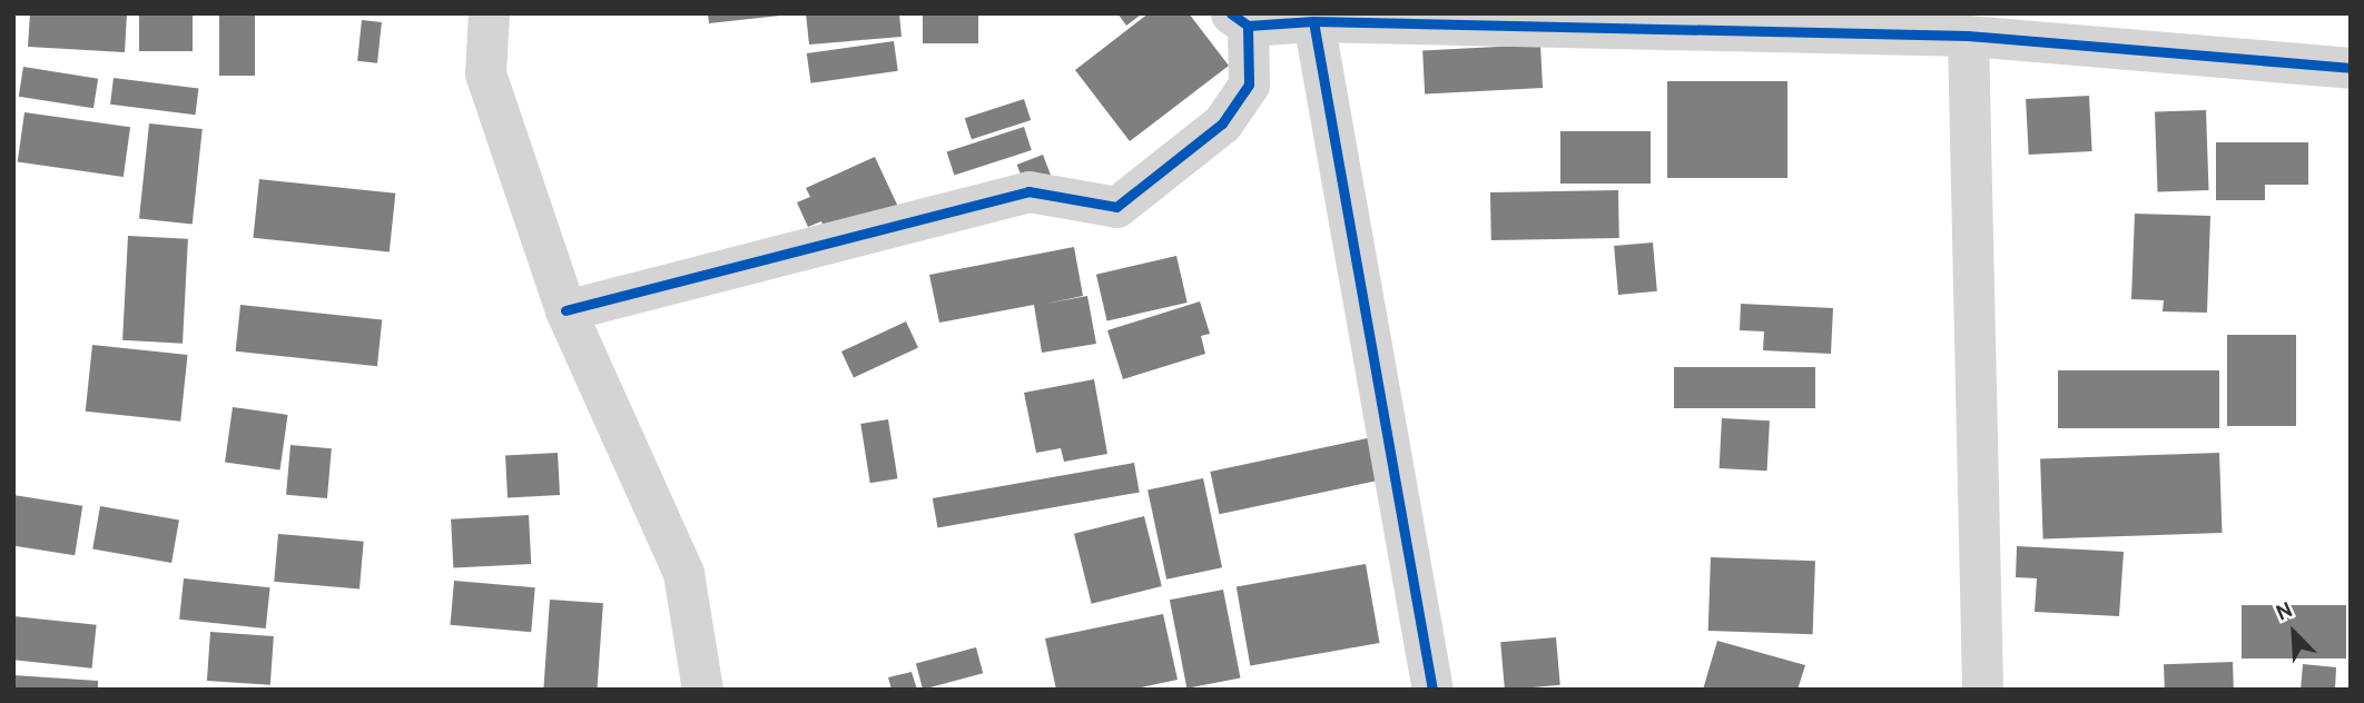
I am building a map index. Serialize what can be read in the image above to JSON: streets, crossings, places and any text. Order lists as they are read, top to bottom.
{
  "north": "top left"
}
